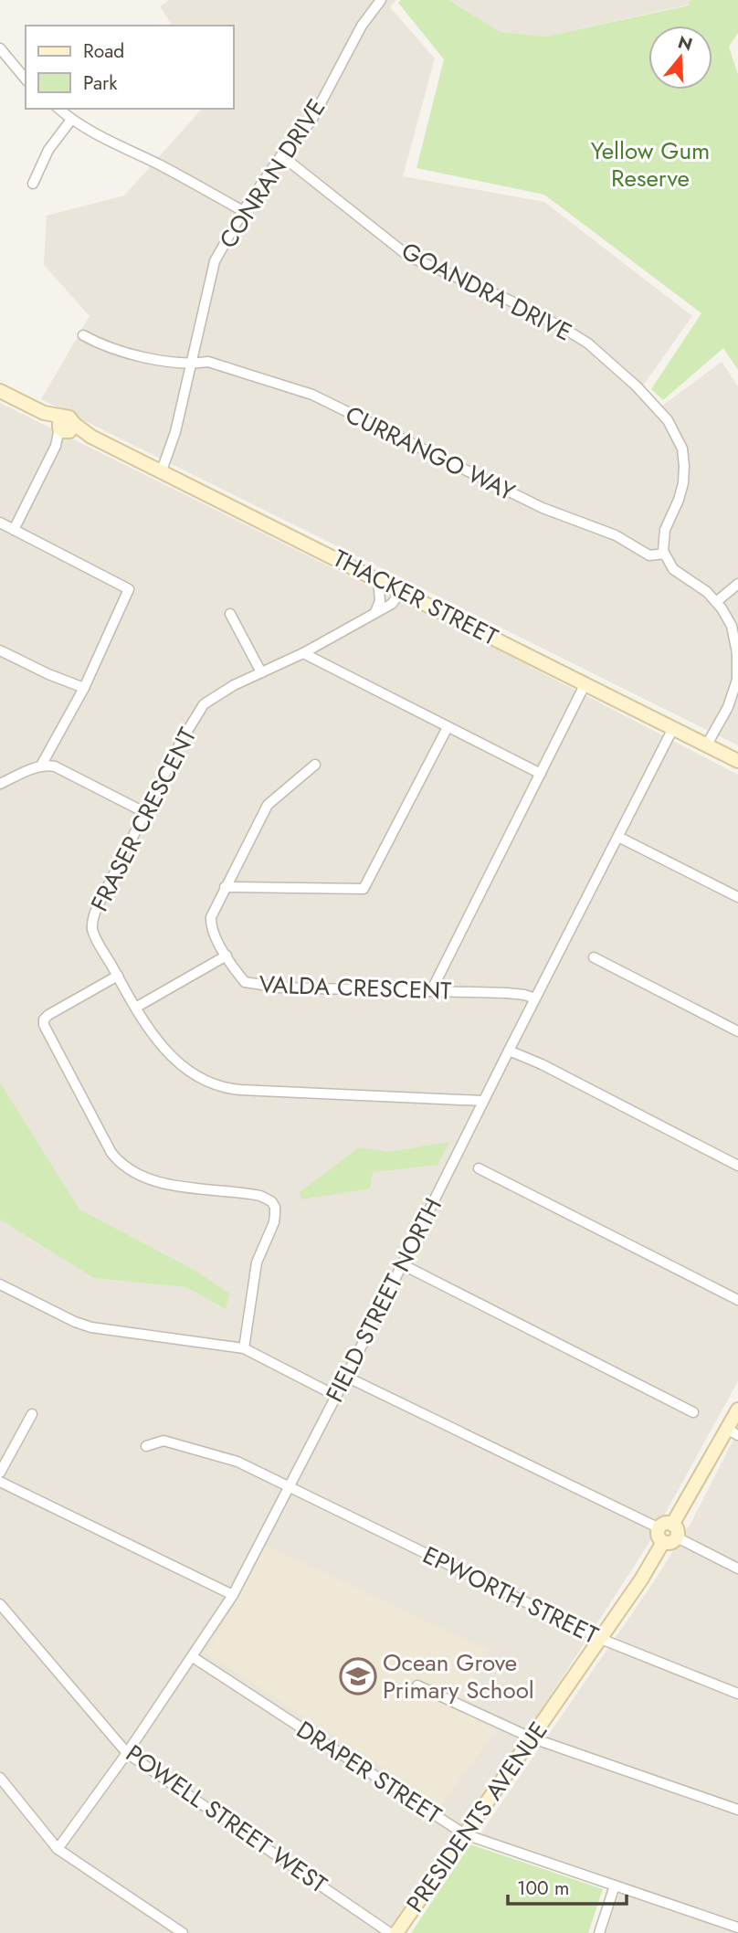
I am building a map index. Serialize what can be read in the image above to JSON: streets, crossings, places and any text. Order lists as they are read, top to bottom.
{
  "streets": {
    "street": [
      "CONRAN DRIVE",
      "GOANDRA DRIVE",
      "CURRANGO WAY",
      "THACKER STREET",
      "FRASER CRESCENT",
      "VALDA CRESCENT",
      "FIELD STREET NORTH",
      "EPWORTH STREET",
      "DRAPER STREET",
      "PRESIDENTS AVENUE",
      "POWELL STREET WEST"
    ]
  },
  "crossings": [
    ["CONRAN DRIVE", "GOANDRA DRIVE"],
    ["CONRAN DRIVE", "CURRANGO WAY"],
    ["CONRAN DRIVE", "THACKER STREET"],
    ["GOANDRA DRIVE", "CURRANGO WAY"],
    ["THACKER STREET", "FRASER CRESCENT"],
    ["THACKER STREET", "FIELD STREET NORTH"],
    ["FRASER CRESCENT", "FIELD STREET NORTH"],
    ["VALDA CRESCENT", "FIELD STREET NORTH"],
    ["FIELD STREET NORTH", "EPWORTH STREET"],
    ["FIELD STREET NORTH", "DRAPER STREET"],
    ["FIELD STREET NORTH", "POWELL STREET WEST"],
    ["EPWORTH STREET", "PRESIDENTS AVENUE"],
    ["DRAPER STREET", "PRESIDENTS AVENUE"]
  ],
  "parks": ["Yellow Gum Reserve"],
  "places": {
    "school or university": ["Ocean Grove Primary School"]
  },
  "legend": ["Road", "Park"],
  "scale_bar": "100 m",
  "north": "top"
}
